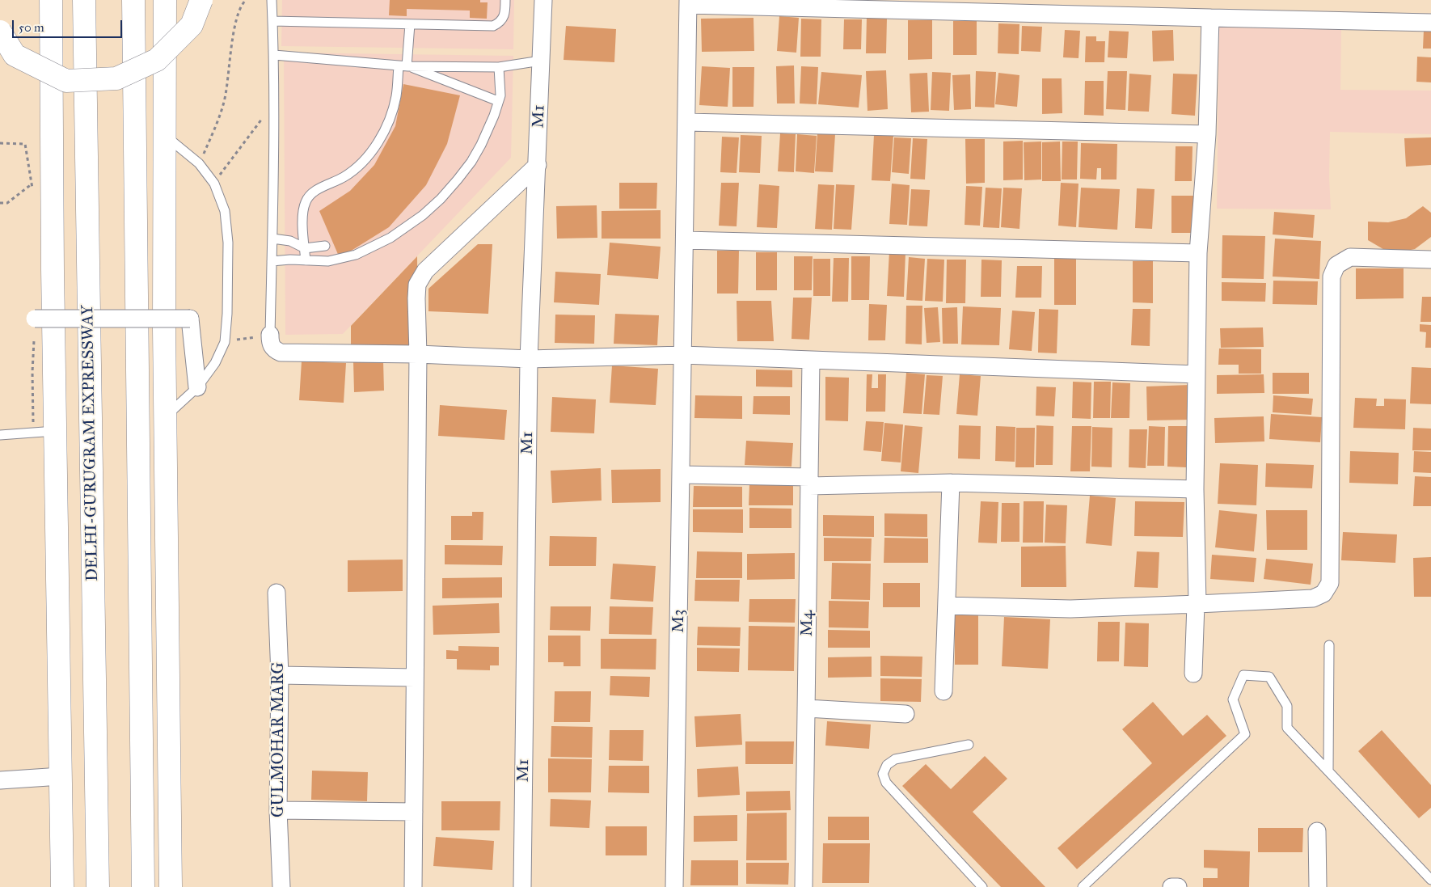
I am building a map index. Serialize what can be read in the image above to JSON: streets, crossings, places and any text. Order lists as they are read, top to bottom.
{
  "streets": {
    "main road": ["DELHI-GURUGRAM EXPRESSWAY"],
    "street": [
      "M1",
      "M3",
      "M4",
      "GULMOHAR MARG"
    ]
  },
  "scale_bar": "50 m"
}
